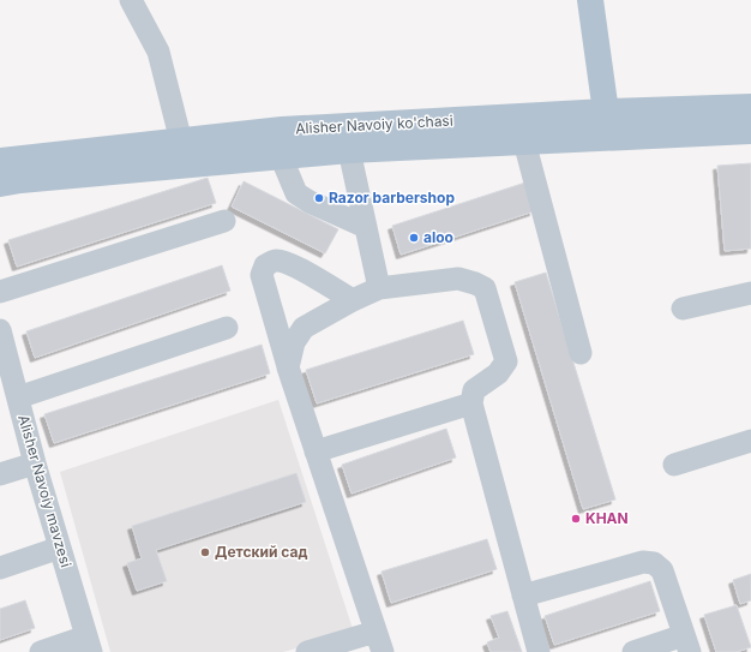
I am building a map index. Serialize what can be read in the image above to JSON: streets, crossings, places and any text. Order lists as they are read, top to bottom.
{
  "streets": {
    "main road": ["Alisher Navoiy ko'chasi"],
    "street": ["Alisher Navoiy mavzesi"]
  },
  "places": [
    "Razor barbershop",
    "aloo",
    "KHAN",
    "Детский сад"
  ]
}
